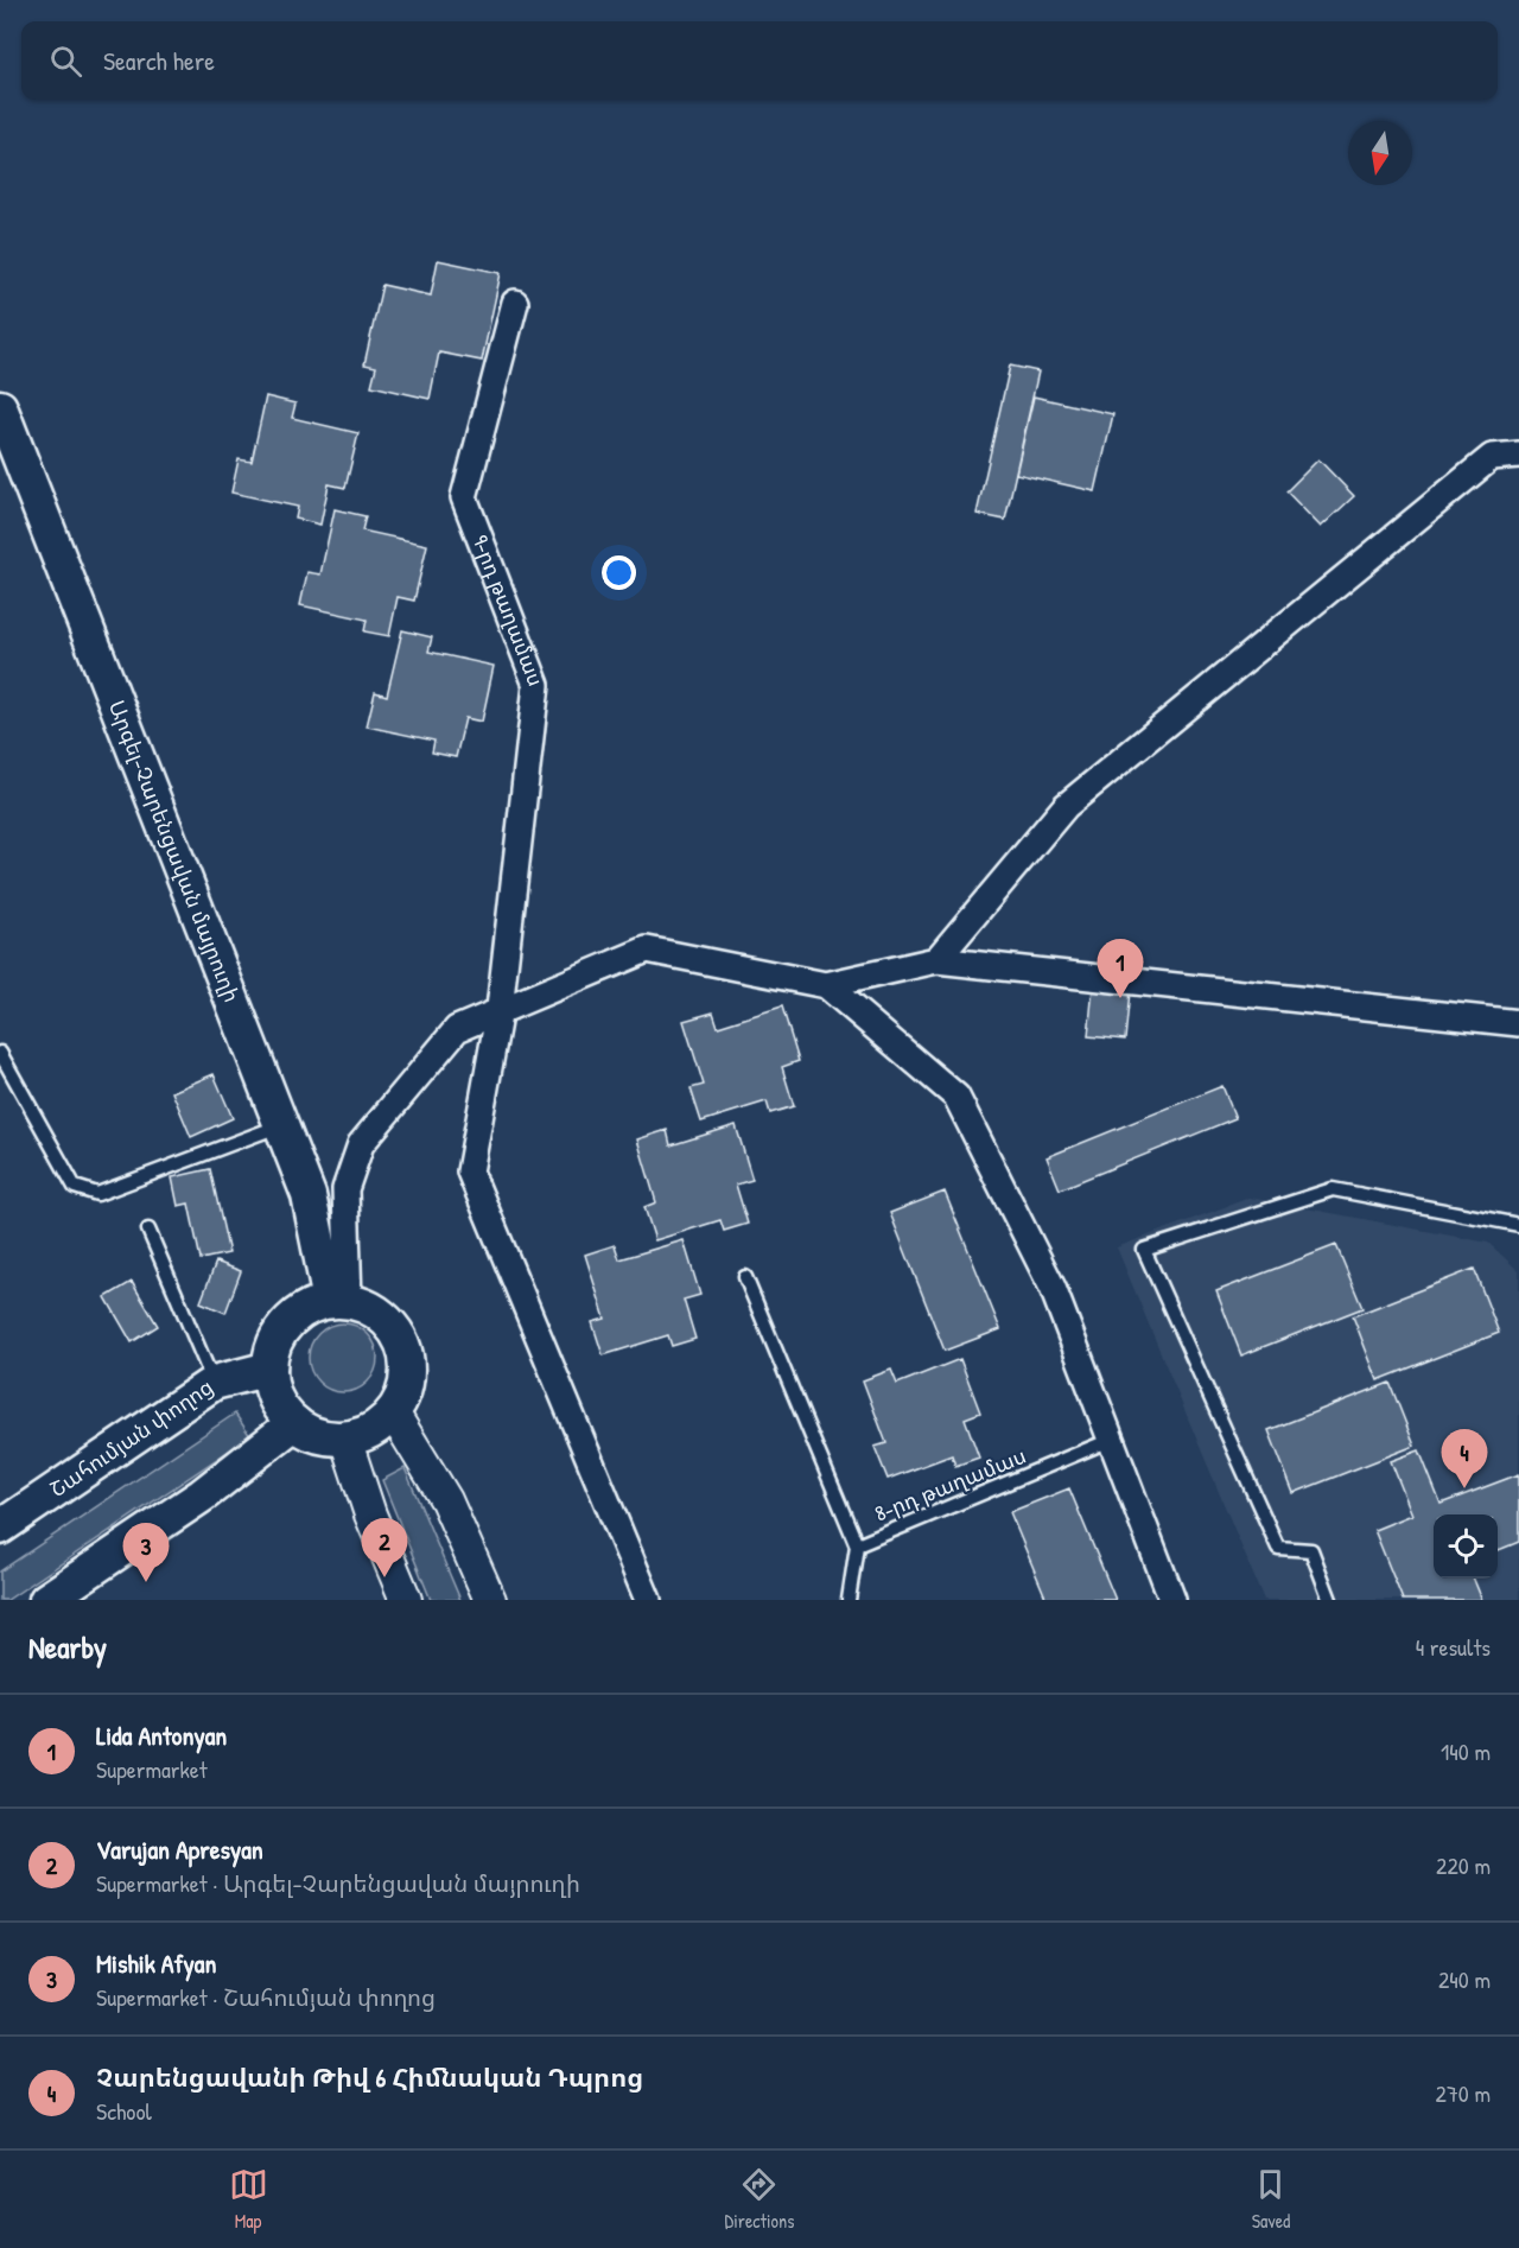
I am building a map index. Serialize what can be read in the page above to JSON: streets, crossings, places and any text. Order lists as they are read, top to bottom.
{
  "streets": {
    "main road": ["Արգել-Չարենցավան մայրուղի", "Շահումյան փողոց"],
    "street": ["9-րդ թաղամաս"],
    "lane": ["8-րդ թաղամաս"]
  },
  "crossings": [
    ["Արգել-Չարենցավան մայրուղի", "Շահումյան փողոց"]
  ],
  "north": "bottom",
  "page": {
    "search": "Search here",
    "pins": [
      "1",
      "4",
      "2",
      "3"
    ],
    "heading": ["Nearby", "4 results"],
    "list": [
      {
        "mark": "1",
        "name": "Lida Antonyan",
        "note": "Supermarket",
        "value": "140 m"
      },
      {
        "mark": "2",
        "name": "Varujan Apresyan",
        "note": "Supermarket · Արգել-Չարենցավան մայրուղի",
        "value": "220 m"
      },
      {
        "mark": "3",
        "name": "Mishik Afyan",
        "note": "Supermarket · Շահումյան փողոց",
        "value": "240 m"
      },
      {
        "mark": "4",
        "name": "Չարենցավանի Թիվ 6 Հիմնական Դպրոց",
        "note": "School",
        "value": "270 m"
      }
    ],
    "nav": ["Map", "Directions", "Saved"]
  }
}
